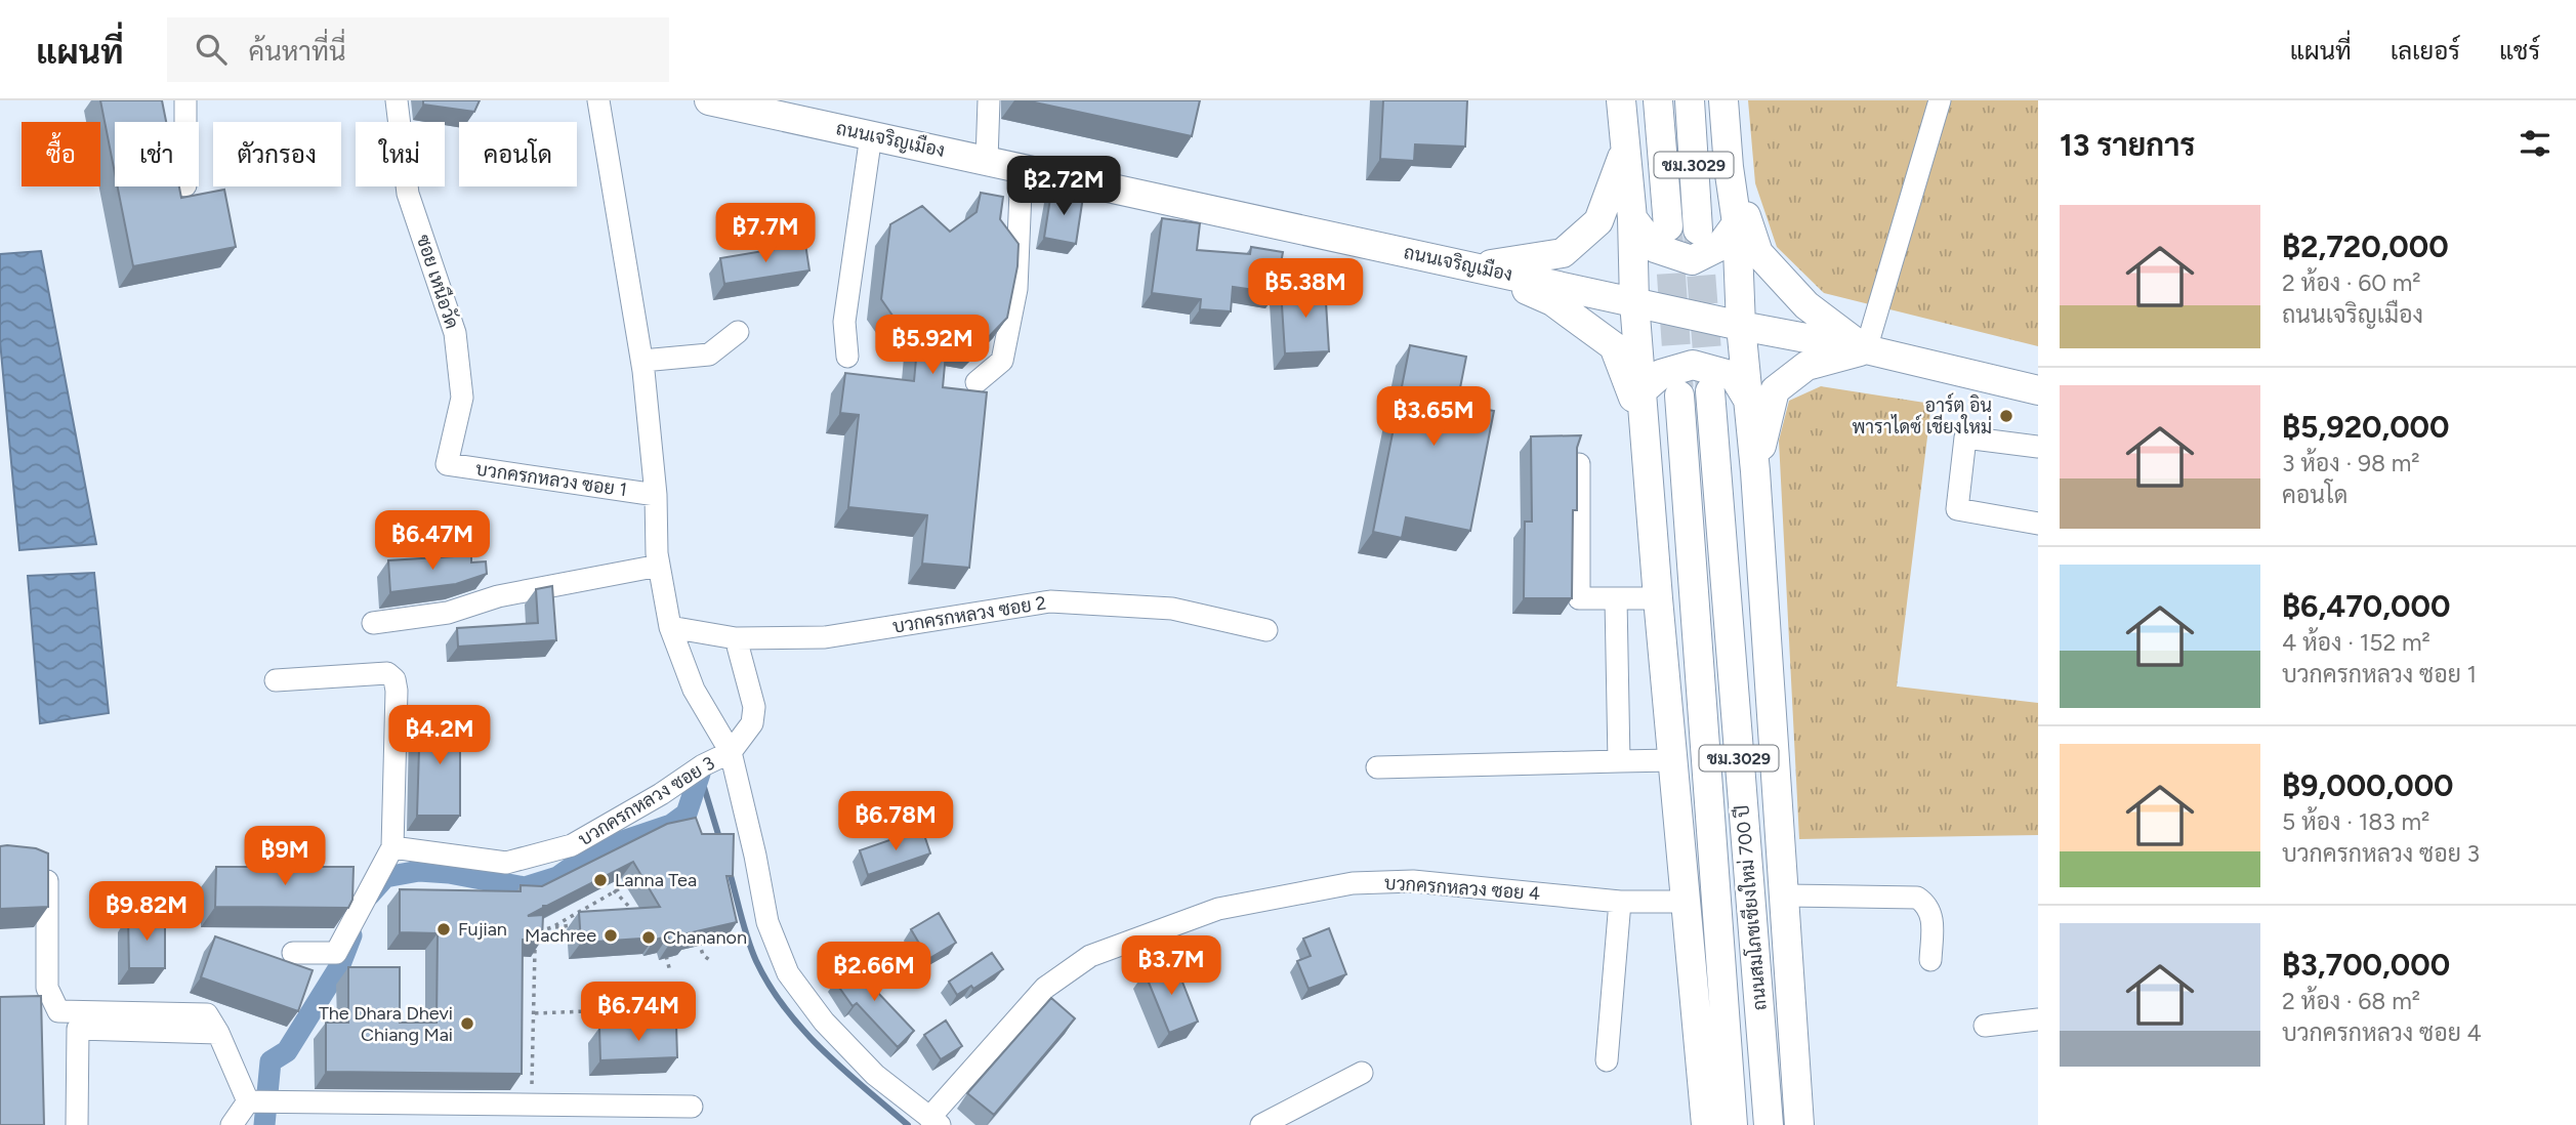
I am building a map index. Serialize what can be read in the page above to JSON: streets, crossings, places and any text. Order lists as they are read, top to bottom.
{
  "streets": {
    "main road": ["ถนนเจริญเมือง", "ชม.3029", "ถนนสมโภชเชียงใหม่ 700 ปี"],
    "street": [
      "ซอย เหนือวัด",
      "บวกครกหลวง ซอย 1",
      "บวกครกหลวง ซอย 2",
      "บวกครกหลวง ซอย 3",
      "บวกครกหลวง ซอย 4"
    ]
  },
  "crossings": [
    ["ซอย เหนือวัด", "บวกครกหลวง ซอย 1"]
  ],
  "places": [
    "อาร์ต อิน พาราไดซ์ เชียงใหม่",
    "Lanna Tea",
    "Fujian",
    "Machree",
    "Chananon",
    "The Dhara Dhevi Chiang Mai"
  ],
  "page": {
    "header": "แผนที่",
    "search": "ค้นหาที่นี่",
    "nav": ["แผนที่", "เลเยอร์", "แชร์"],
    "heading": "13 รายการ",
    "chip": [
      "ซื้อ",
      "เช่า",
      "ตัวกรอง",
      "ใหม่",
      "คอนโด"
    ],
    "price": [
      "฿2.72M",
      "฿7.7M",
      "฿5.38M",
      "฿5.92M",
      "฿3.65M",
      "฿6.47M",
      "฿4.2M",
      "฿6.78M",
      "฿9M",
      "฿9.82M",
      "฿3.7M",
      "฿2.66M",
      "฿6.74M"
    ],
    "list": [
      {
        "name": "฿2,720,000",
        "note": "2 ห้อง · 60 m² · ถนนเจริญเมือง"
      },
      {
        "name": "฿5,920,000",
        "note": "3 ห้อง · 98 m² · คอนโด"
      },
      {
        "name": "฿6,470,000",
        "note": "4 ห้อง · 152 m² · บวกครกหลวง ซอย 1"
      },
      {
        "name": "฿9,000,000",
        "note": "5 ห้อง · 183 m² · บวกครกหลวง ซอย 3"
      },
      {
        "name": "฿3,700,000",
        "note": "2 ห้อง · 68 m² · บวกครกหลวง ซอย 4"
      }
    ]
  }
}
